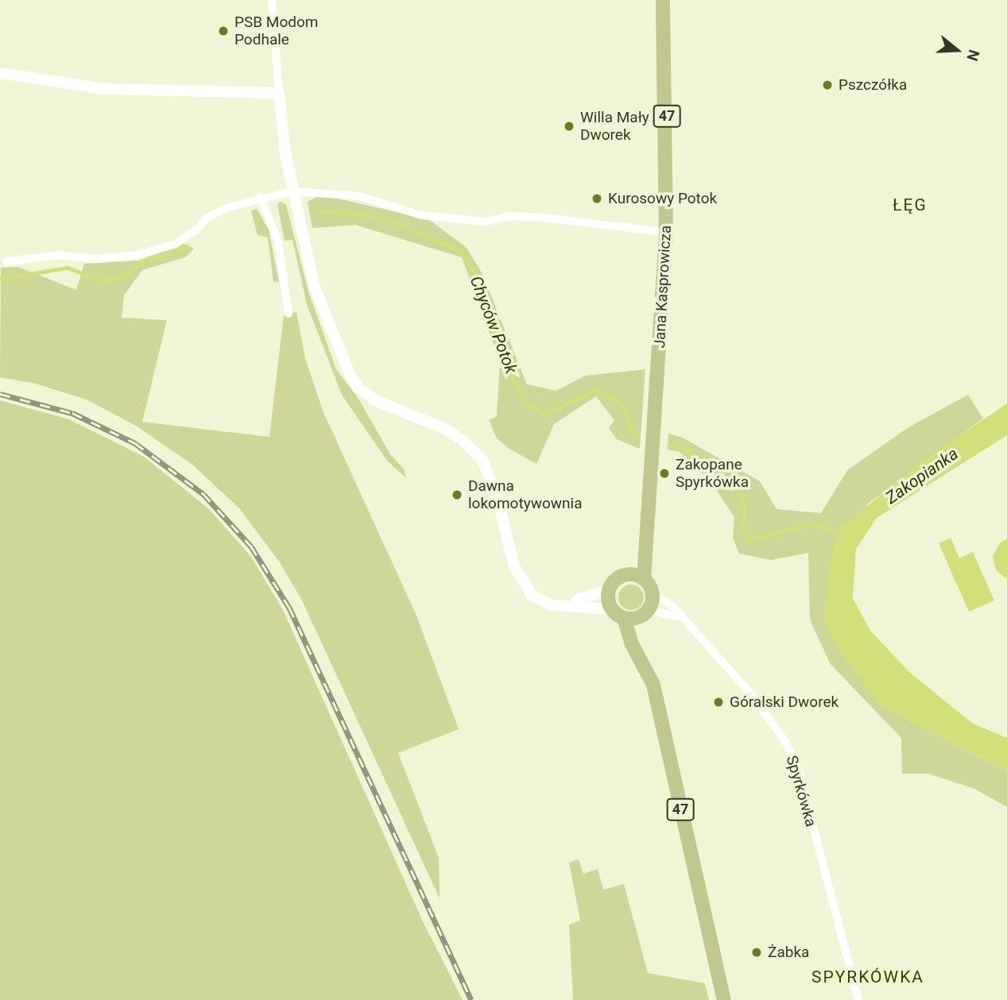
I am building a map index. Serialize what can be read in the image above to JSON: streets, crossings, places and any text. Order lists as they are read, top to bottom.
{
  "streets": {
    "main road": ["47", "Jana Kasprowicza"],
    "street": ["Spyrkówka"]
  },
  "crossings": [
    ["47", "Jana Kasprowicza"],
    ["47", "Spyrkówka"]
  ],
  "districts": ["ŁĘG", "SPYRKÓWKA"],
  "water": ["Chyców Potok", "Zakopianka"],
  "places": [
    "PSB Modom Podhale",
    "Pszczółka",
    "Willa Mały Dworek",
    "Kurosowy Potok",
    "Zakopane Spyrkówka",
    "Dawna lokomotywownia",
    "Góralski Dworek",
    "Żabka"
  ],
  "north": "right"
}
